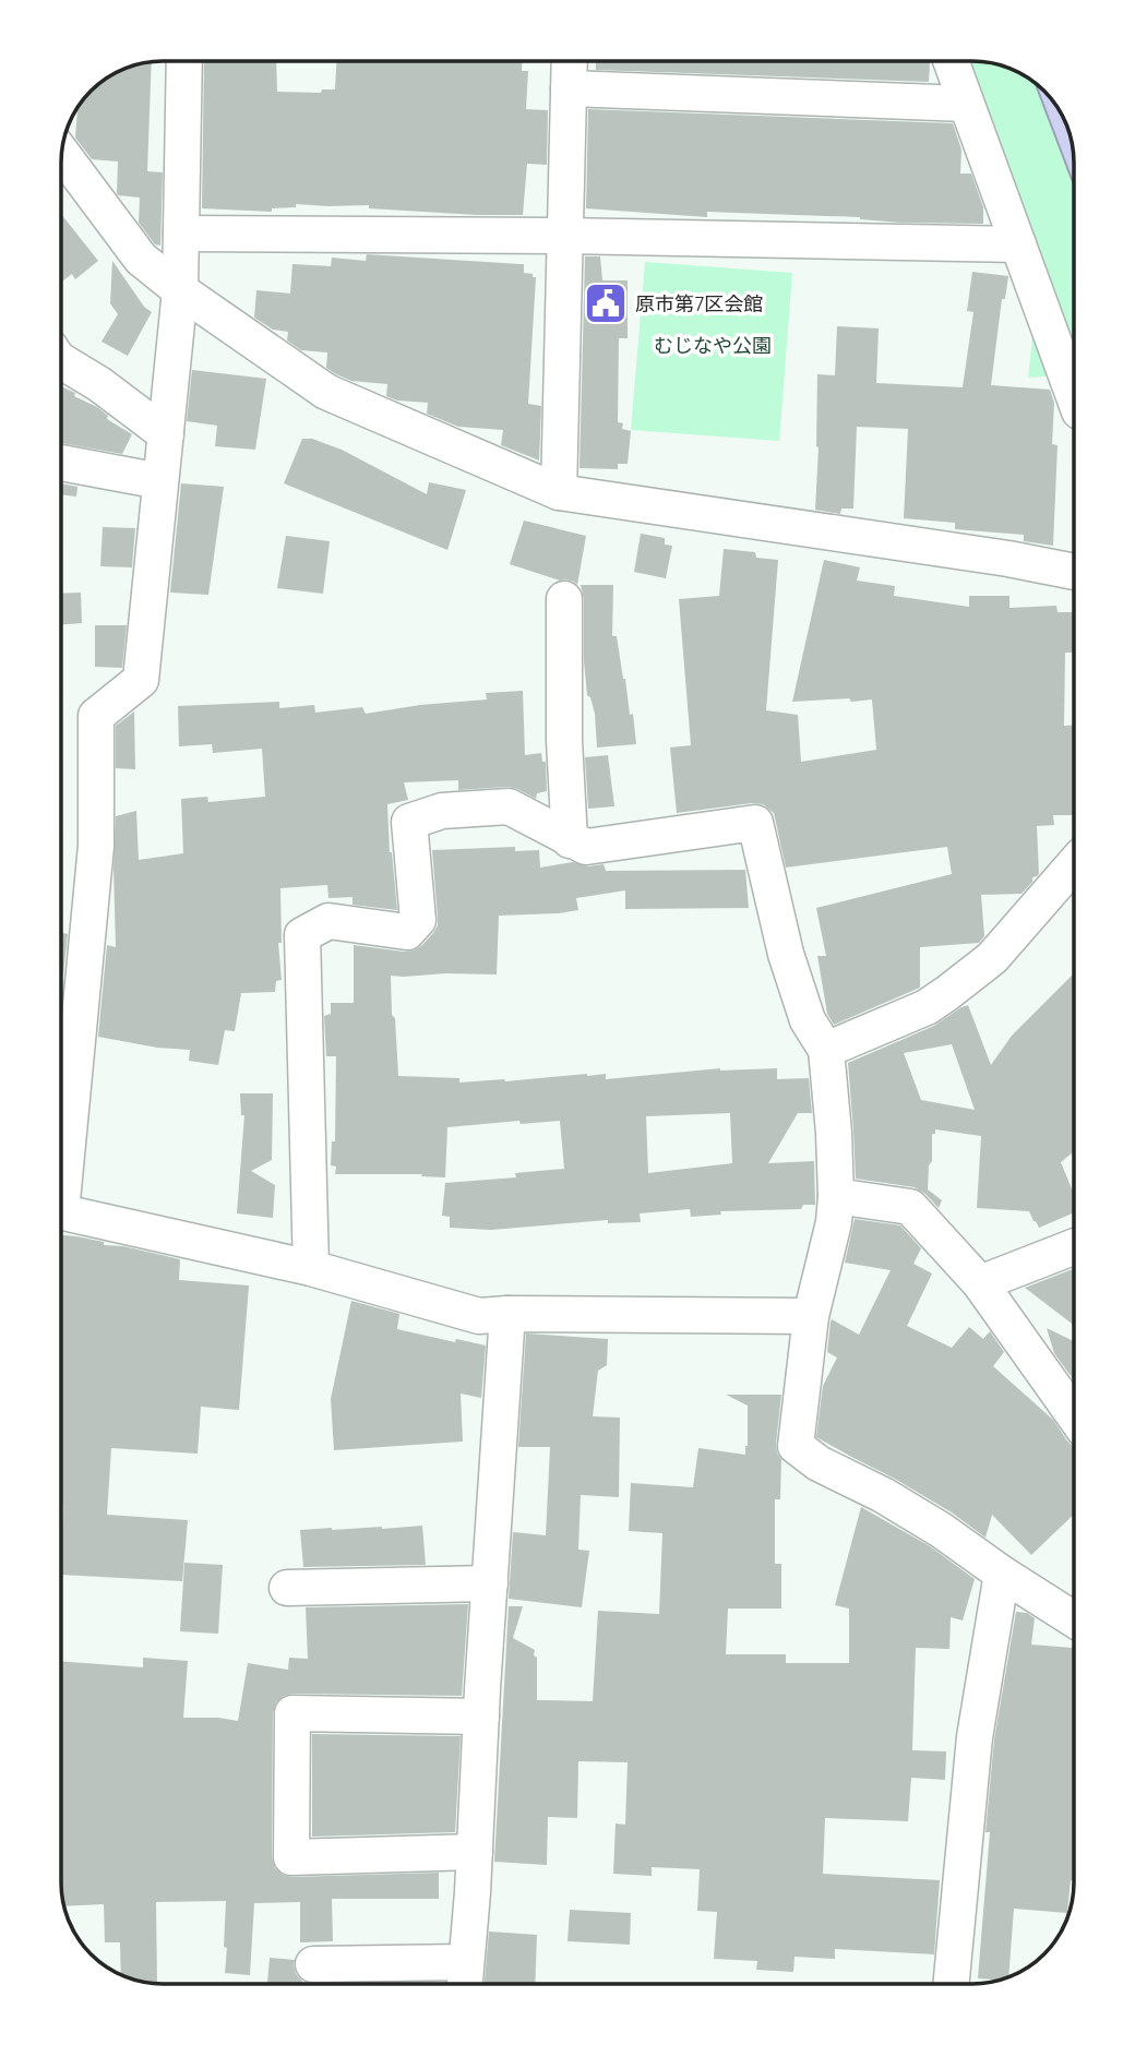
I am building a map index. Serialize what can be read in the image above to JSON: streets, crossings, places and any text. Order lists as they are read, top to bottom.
{
  "parks": ["むじなや公園"],
  "places": {
    "public building": ["原市第7区会館"]
  }
}
